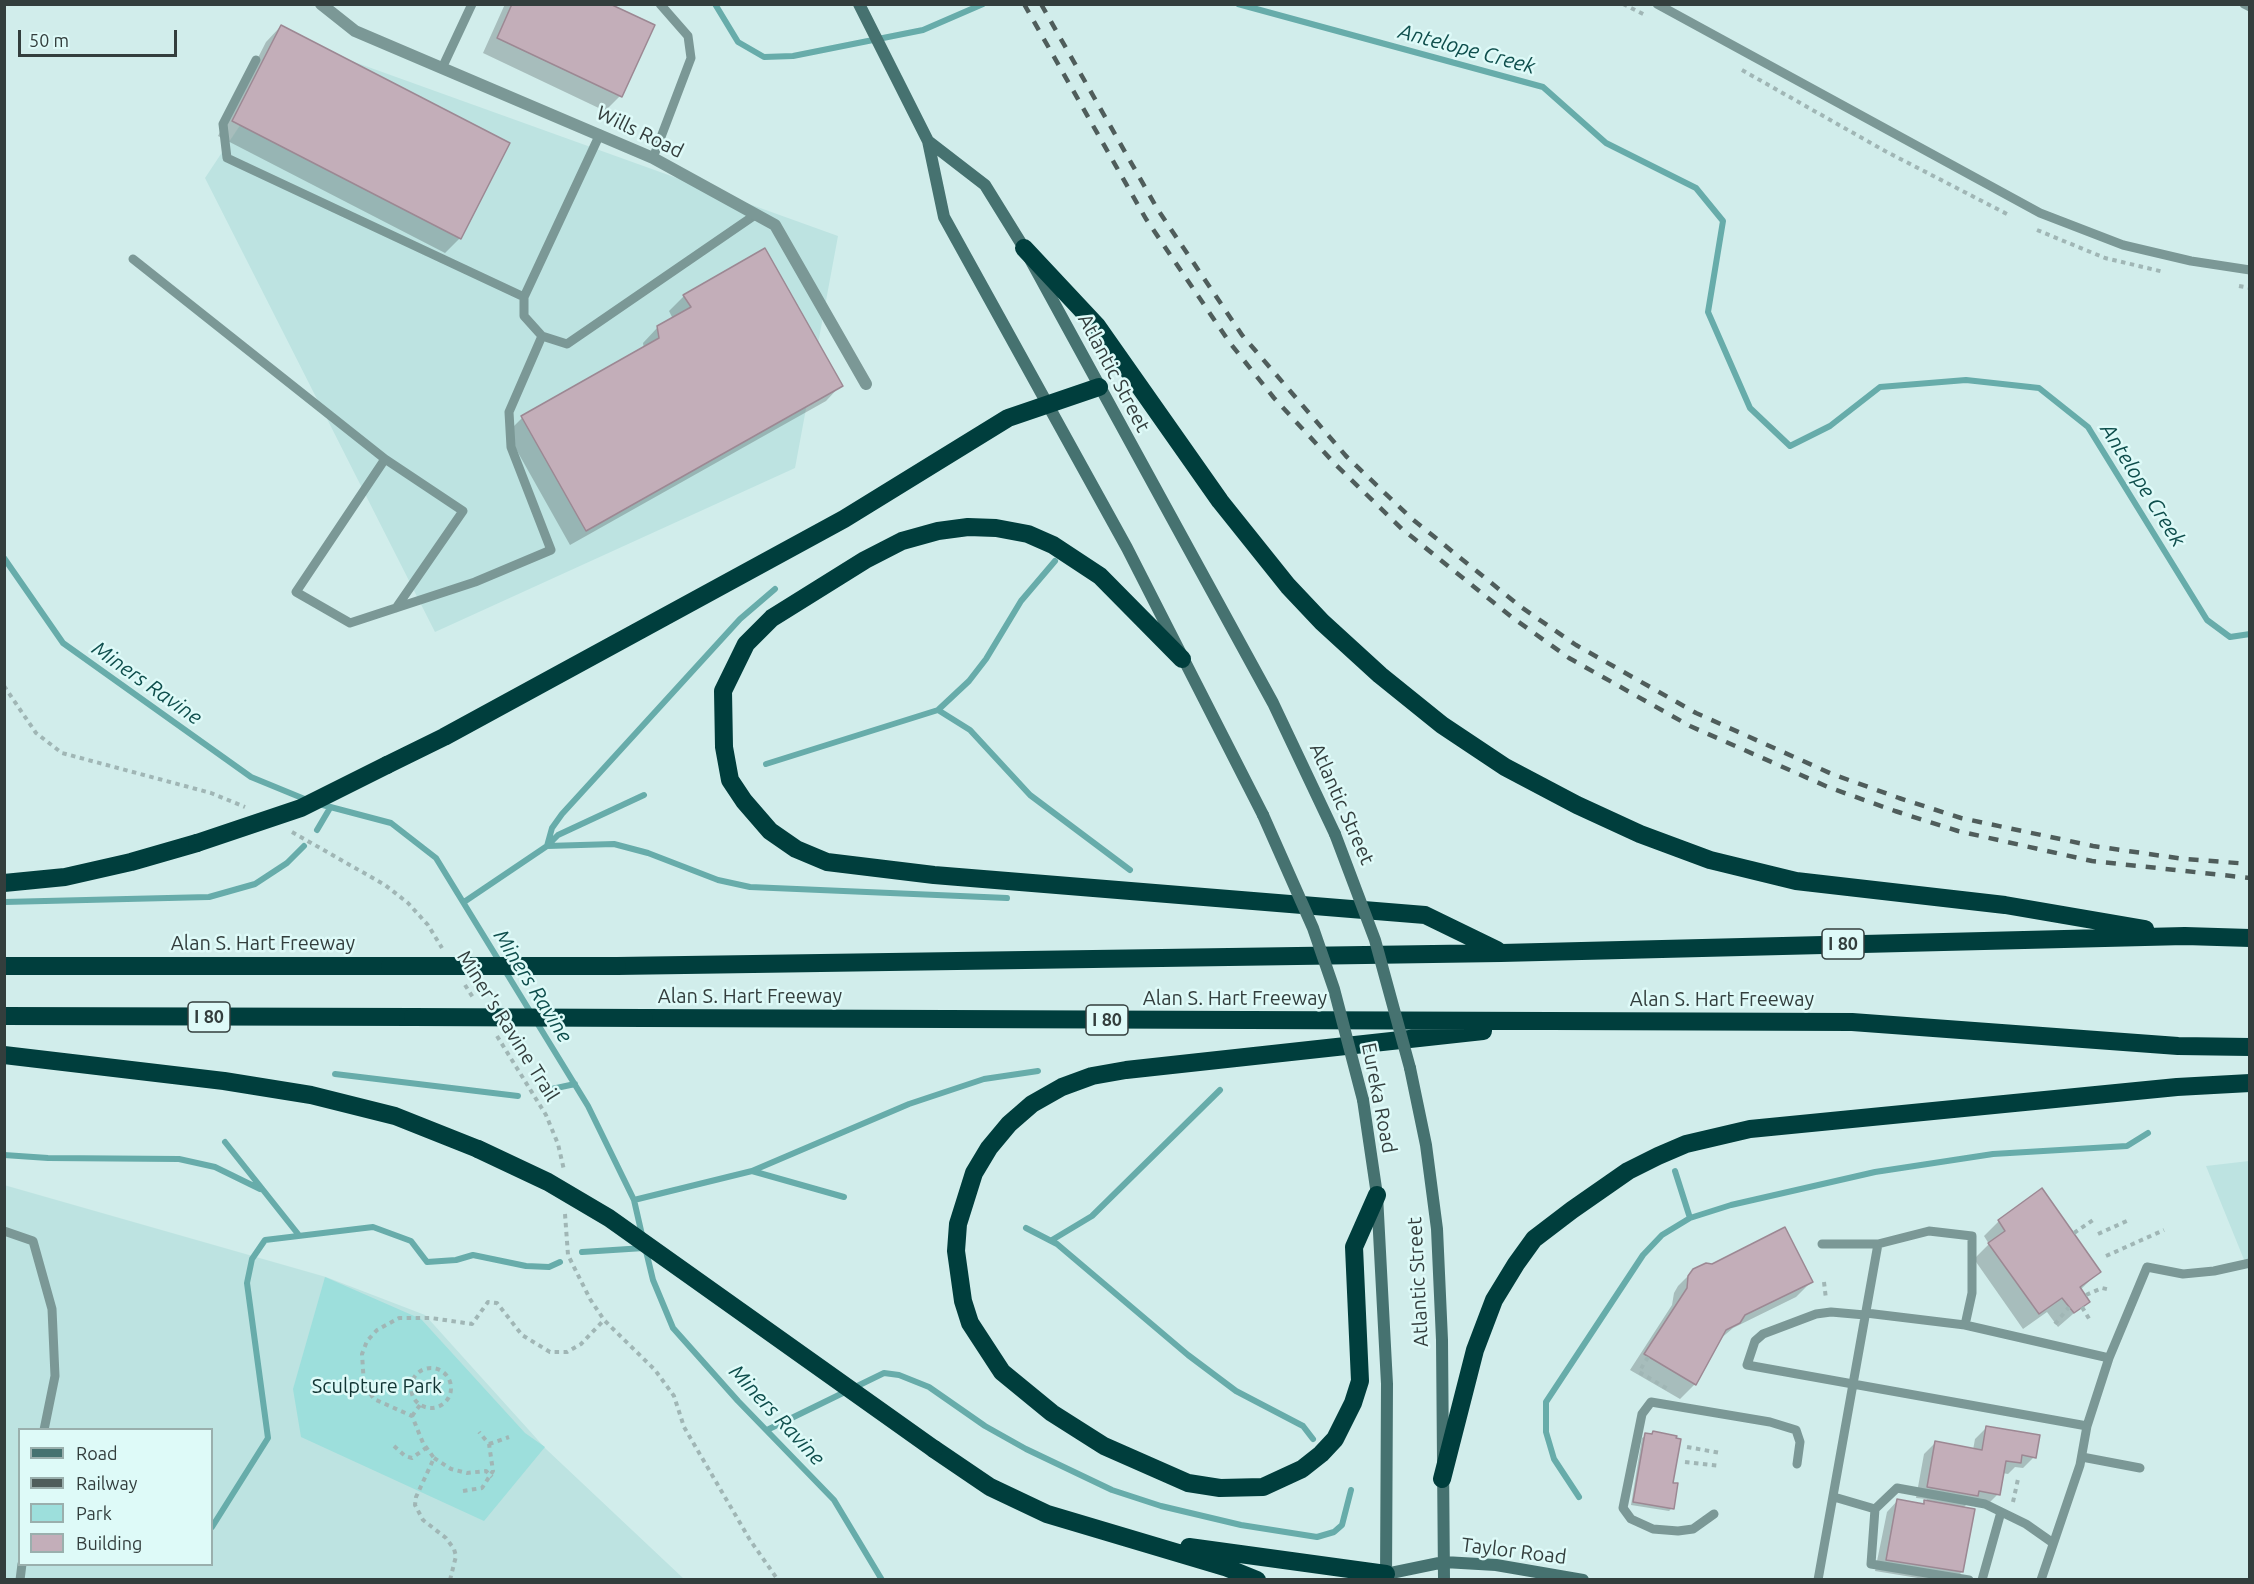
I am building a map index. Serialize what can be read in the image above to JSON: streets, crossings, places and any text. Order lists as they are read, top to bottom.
{
  "streets": {
    "highway": ["Alan S. Hart Freeway", "I 80"],
    "main road": ["Atlantic Street", "Eureka Road", "Taylor Road"],
    "street": ["Wills Road"],
    "path": ["Miner's Ravine Trail"]
  },
  "crossings": [
    ["Atlantic Street", "Eureka Road"],
    ["Atlantic Street", "Taylor Road"],
    ["Eureka Road", "Taylor Road"]
  ],
  "water": ["Antelope Creek", "Miners Ravine"],
  "parks": ["Sculpture Park"],
  "legend": [
    "Road",
    "Railway",
    "Park",
    "Building"
  ],
  "scale_bar": "50 m"
}
